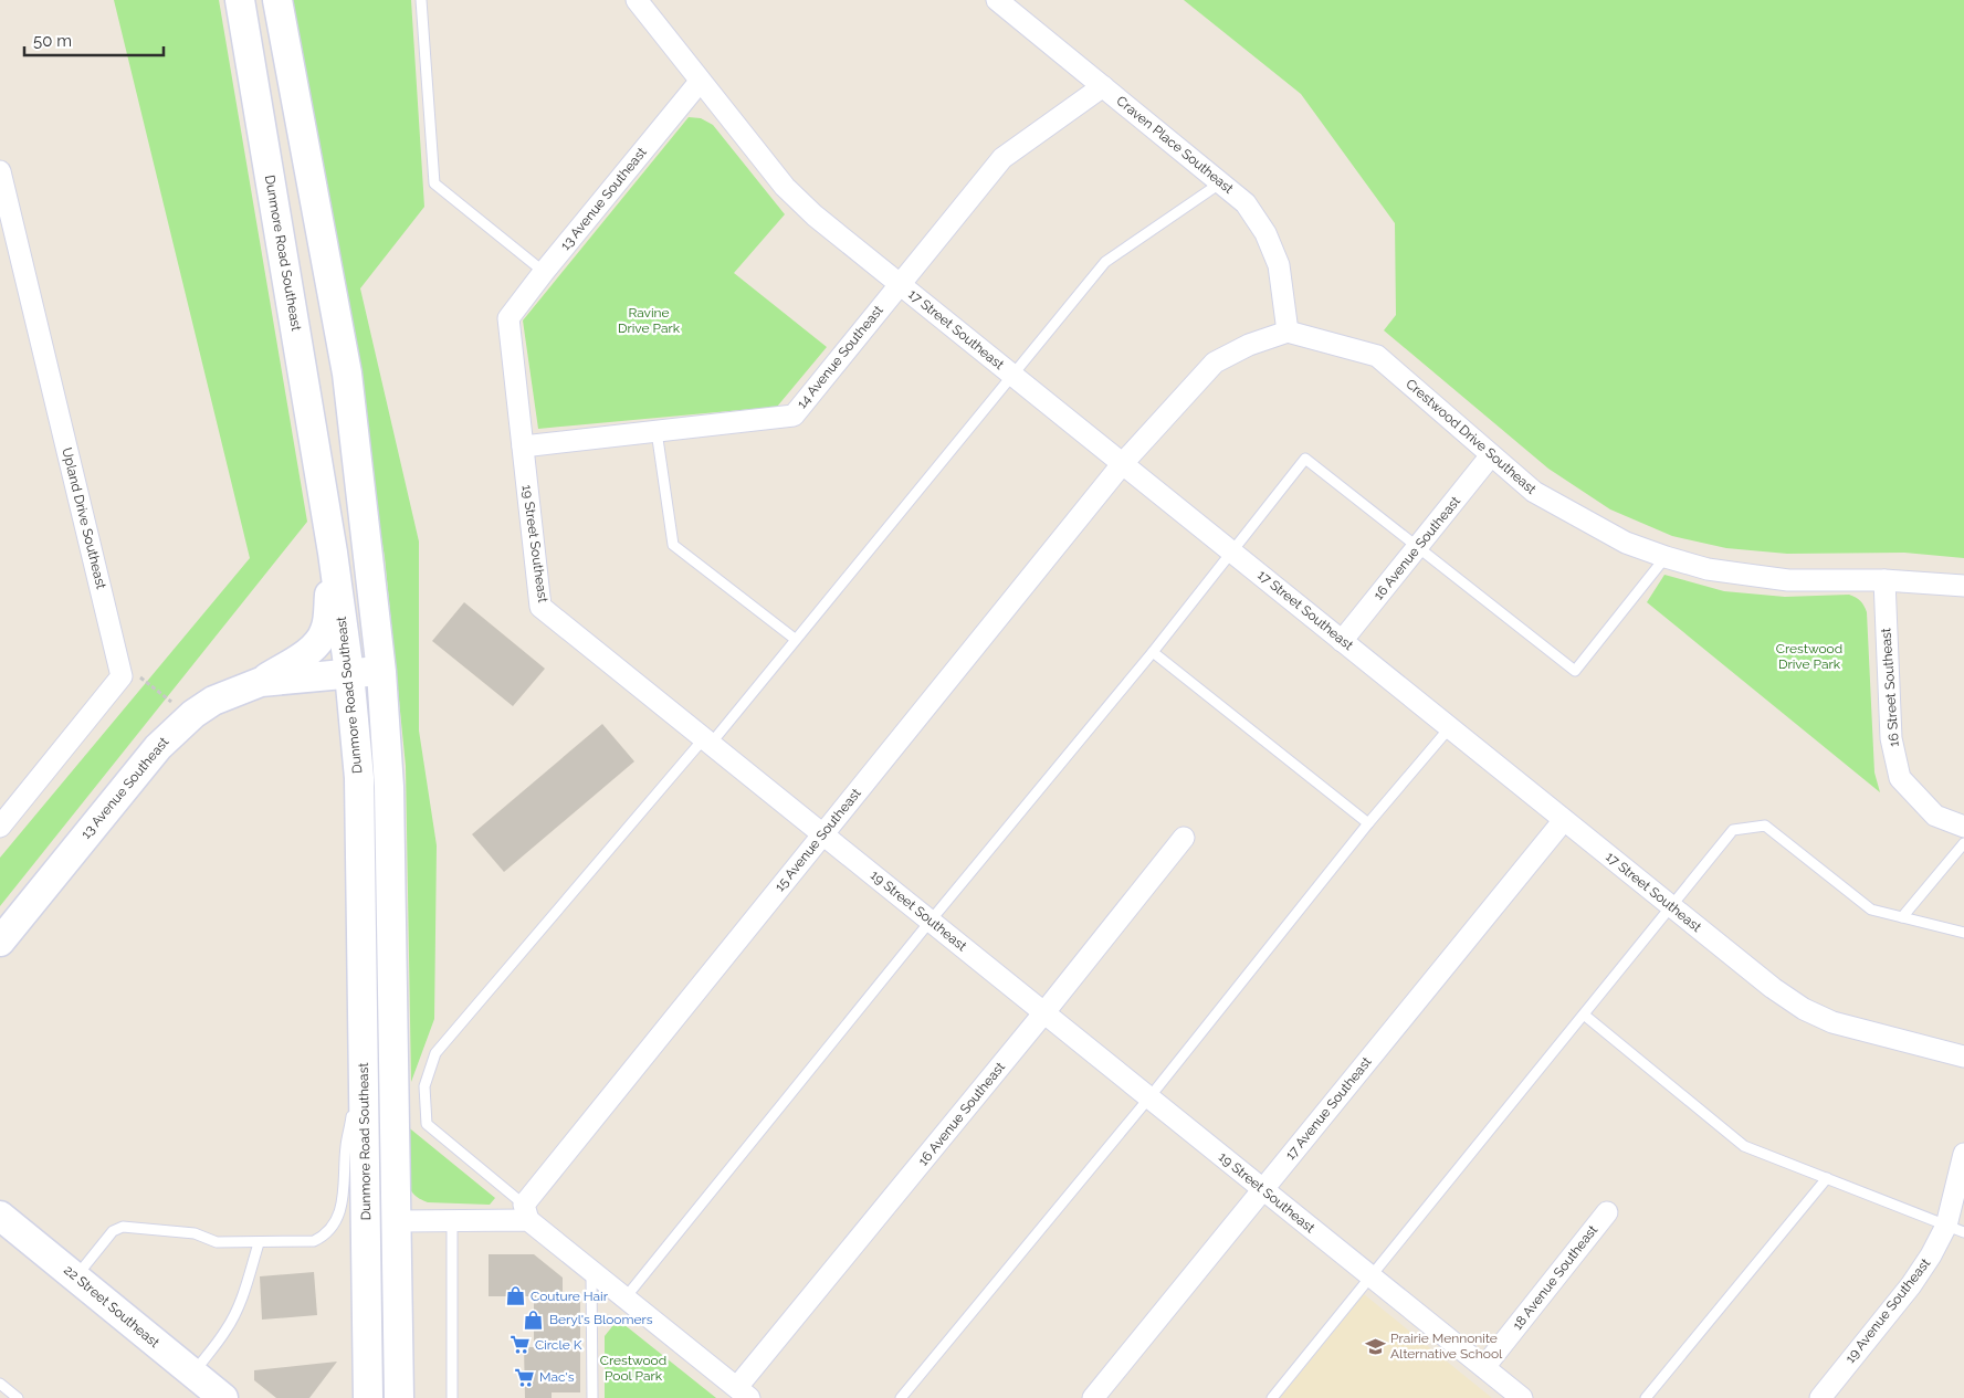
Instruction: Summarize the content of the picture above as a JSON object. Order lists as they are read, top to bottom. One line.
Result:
{"streets":{"main road":["13 Avenue Southeast","Dunmore Road Southeast","22 Street Southeast"],"street":["Craven Place Southeast","17 Street Southeast","14 Avenue Southeast","Crestwood Drive Southeast","Upland Drive Southeast","19 Street Southeast","16 Avenue Southeast","16 Street Southeast","15 Avenue Southeast","17 Avenue Southeast","18 Avenue Southeast","19 Avenue Southeast"]},"crossings":[["Craven Place Southeast","14 Avenue Southeast"],["Craven Place Southeast","Crestwood Drive Southeast"],["13 Avenue Southeast","Dunmore Road Southeast"],["13 Avenue Southeast","17 Street Southeast"],["13 Avenue Southeast","19 Street Southeast"],["17 Street Southeast","14 Avenue Southeast"],["17 Street Southeast","16 Avenue Southeast"],["17 Street Southeast","15 Avenue Southeast"],["17 Street Southeast","17 Avenue Southeast"],["14 Avenue Southeast","19 Street Southeast"],["Crestwood Drive Southeast","16 Avenue Southeast"],["Crestwood Drive Southeast","16 Street Southeast"],["19 Street Southeast","16 Avenue Southeast"],["19 Street Southeast","15 Avenue Southeast"],["19 Street Southeast","17 Avenue Southeast"],["19 Street Southeast","18 Avenue Southeast"]],"parks":["Ravine Drive Park","Crestwood Drive Park","Crestwood Pool Park"],"places":{"shop":["Couture Hair","Beryl's Bloomers"],"supermarket":["Circle K","Mac's"],"school or university":["Prairie Mennonite Alternative School"]},"scale_bar":"50 m"}
